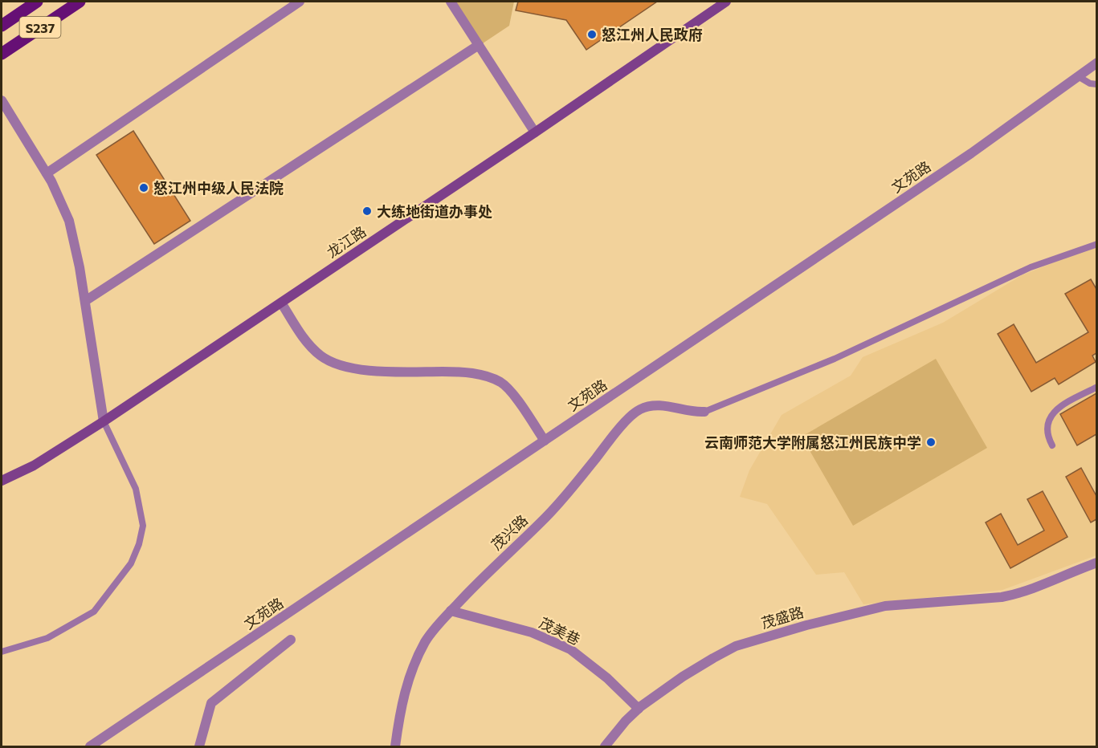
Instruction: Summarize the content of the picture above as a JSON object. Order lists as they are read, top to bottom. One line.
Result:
{"streets":{"main road":["S237","龙江路"],"street":["文苑路","茂兴路","茂盛路","茂美巷"]},"crossings":[["茂兴路","茂美巷"],["茂盛路","茂美巷"]],"places":["怒江州人民政府","怒江州中级人民法院","大练地街道办事处","云南师范大学附属怒江州民族中学"]}
